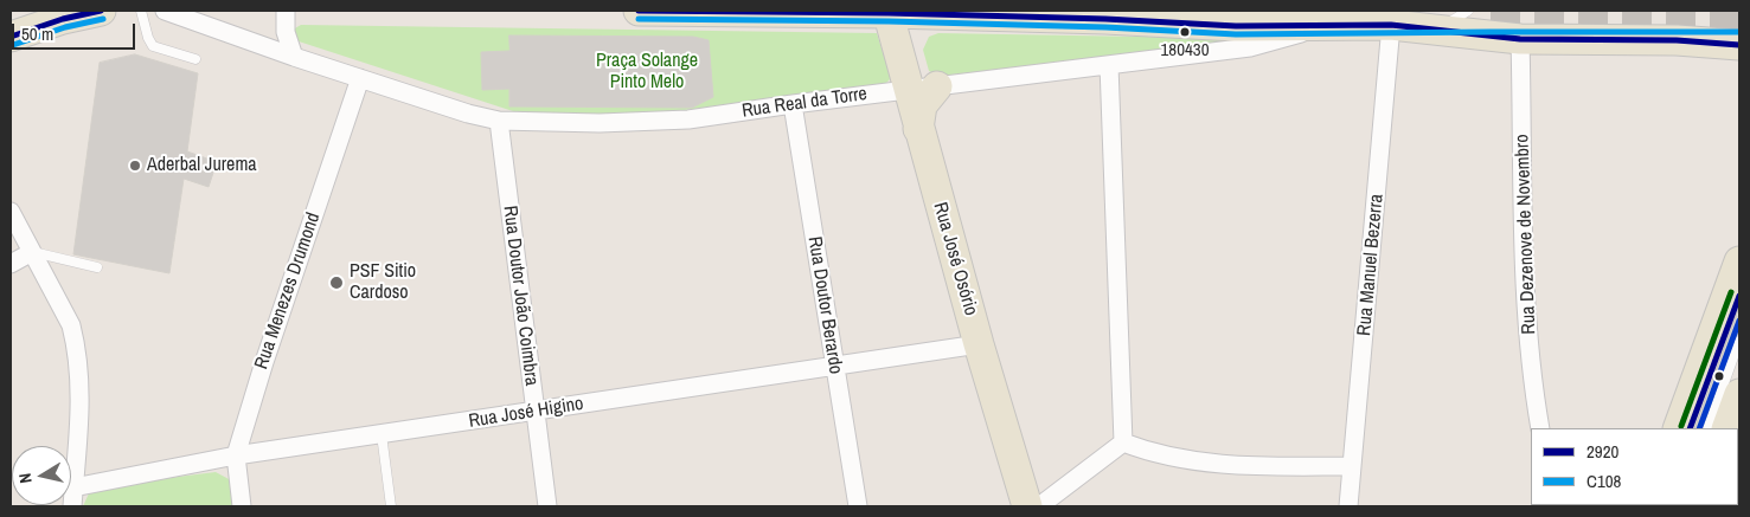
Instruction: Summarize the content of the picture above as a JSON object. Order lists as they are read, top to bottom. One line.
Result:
{"streets":{"main road":["Rua Real da Torre","Rua José Osório"],"street":["Rua Dezenove de Novembro","Rua Manuel Bezerra","Rua Menezes Drumond","Rua Doutor João Coimbra","Rua Doutor Berardo","Rua José Higino"]},"crossings":[["Rua Real da Torre","Rua Dezenove de Novembro"],["Rua Real da Torre","Rua José Osório"],["Rua Real da Torre","Rua Manuel Bezerra"],["Rua Real da Torre","Rua Menezes Drumond"],["Rua Real da Torre","Rua Doutor João Coimbra"],["Rua Real da Torre","Rua Doutor Berardo"],["Rua José Osório","Rua José Higino"],["Rua Menezes Drumond","Rua José Higino"],["Rua Doutor João Coimbra","Rua José Higino"],["Rua Doutor Berardo","Rua José Higino"]],"parks":["Praça Solange Pinto Melo"],"places":["180430","Aderbal Jurema","PSF Sitio Cardoso"],"lines":["transit line 2920","transit line C108"],"legend":["2920","C108"],"scale_bar":"50 m","north":"left"}
